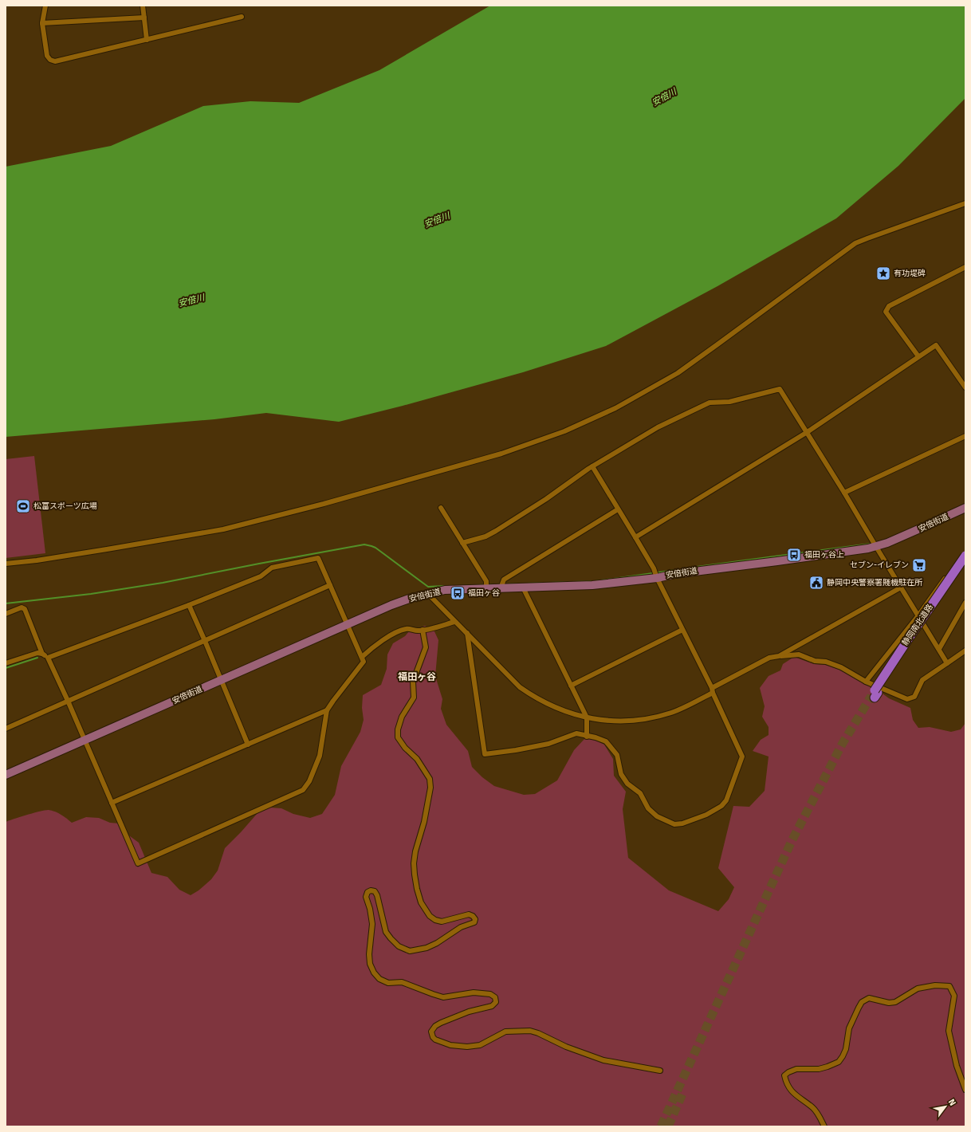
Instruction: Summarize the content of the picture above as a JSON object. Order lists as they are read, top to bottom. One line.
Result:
{"streets":{"highway":["静岡南北道路"],"main road":["安倍街道"]},"districts":["福田ヶ谷"],"water":["安倍川"],"places":{"place":["有功堤碑"],"sports":["松富スポーツ広場"],"bus stop":["福田ヶ谷上","福田ヶ谷"],"supermarket":["セブン-イレブン"],"public building":["静岡中央警察署賤機駐在所"]},"north":"top right"}
